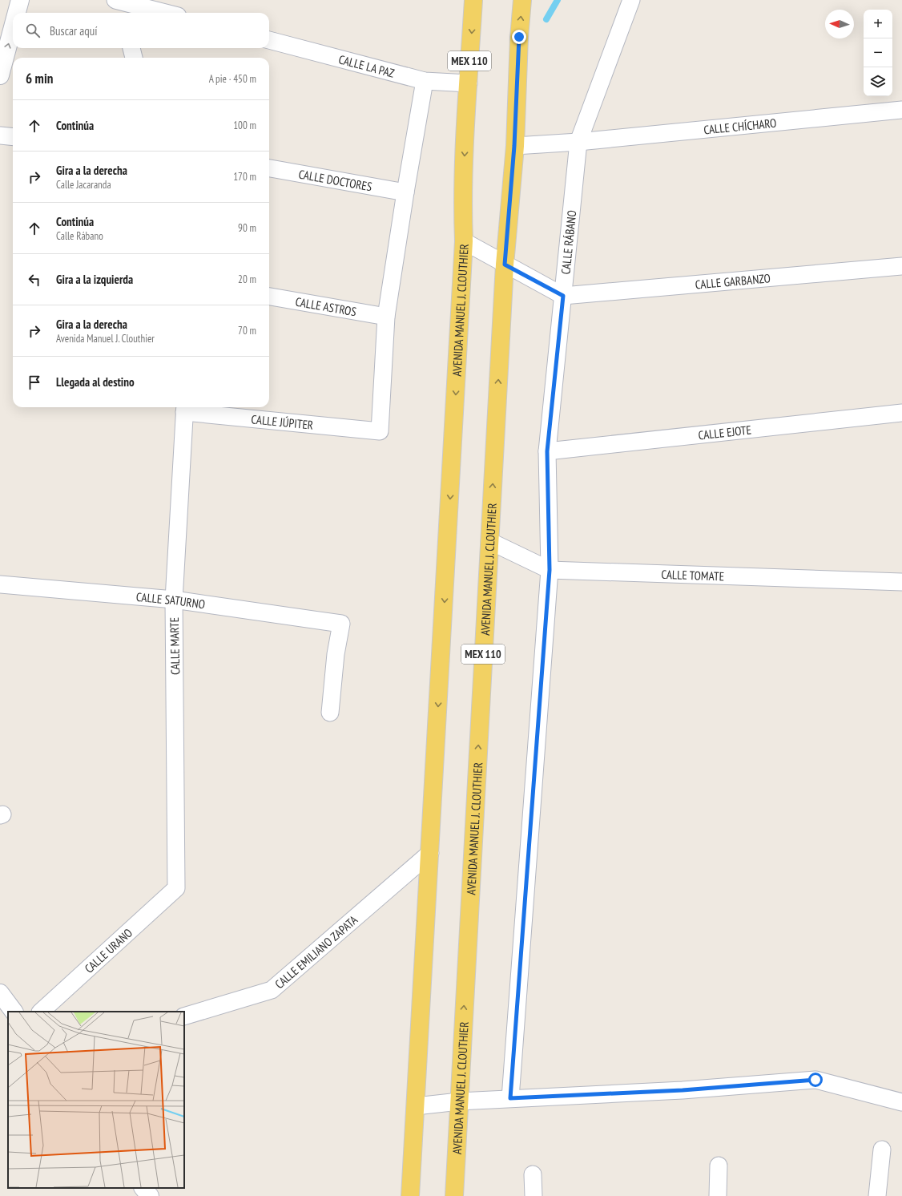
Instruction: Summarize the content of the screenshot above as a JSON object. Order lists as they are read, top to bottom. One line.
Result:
{"streets":{"main road":["MEX 110","AVENIDA MANUEL J. CLOUTHIER"],"street":["CALLE LA PAZ","CALLE CHÍCHARO","CALLE DOCTORES","CALLE RÁBANO","CALLE GARBANZO","CALLE ASTROS","CALLE JÚPITER","CALLE EJOTE","CALLE TOMATE","CALLE SATURNO","CALLE MARTE","CALLE URANO","CALLE EMILIANO ZAPATA"]},"crossings":[["CALLE LA PAZ","AVENIDA MANUEL J. CLOUTHIER"],["CALLE CHÍCHARO","CALLE RÁBANO"],["CALLE CHÍCHARO","AVENIDA MANUEL J. CLOUTHIER"],["CALLE RÁBANO","CALLE GARBANZO"],["CALLE RÁBANO","CALLE EJOTE"],["CALLE RÁBANO","CALLE TOMATE"],["CALLE ASTROS","CALLE JÚPITER"],["AVENIDA MANUEL J. CLOUTHIER","CALLE TOMATE"],["AVENIDA MANUEL J. CLOUTHIER","CALLE EMILIANO ZAPATA"],["CALLE JÚPITER","CALLE MARTE"],["CALLE SATURNO","CALLE MARTE"],["CALLE MARTE","CALLE URANO"]],"north":"left","page":{"map_buttons":["+","−"],"search":"Buscar aquí","heading":["6 min","A pie · 450 m"],"list":[["Continúa","100 m"],["Gira a la derecha","Calle Jacaranda","170 m"],["Continúa","Calle Rábano","90 m"],["Gira a la izquierda","20 m"],["Gira a la derecha","Avenida Manuel J. Clouthier","70 m"],"Llegada al destino"]}}
